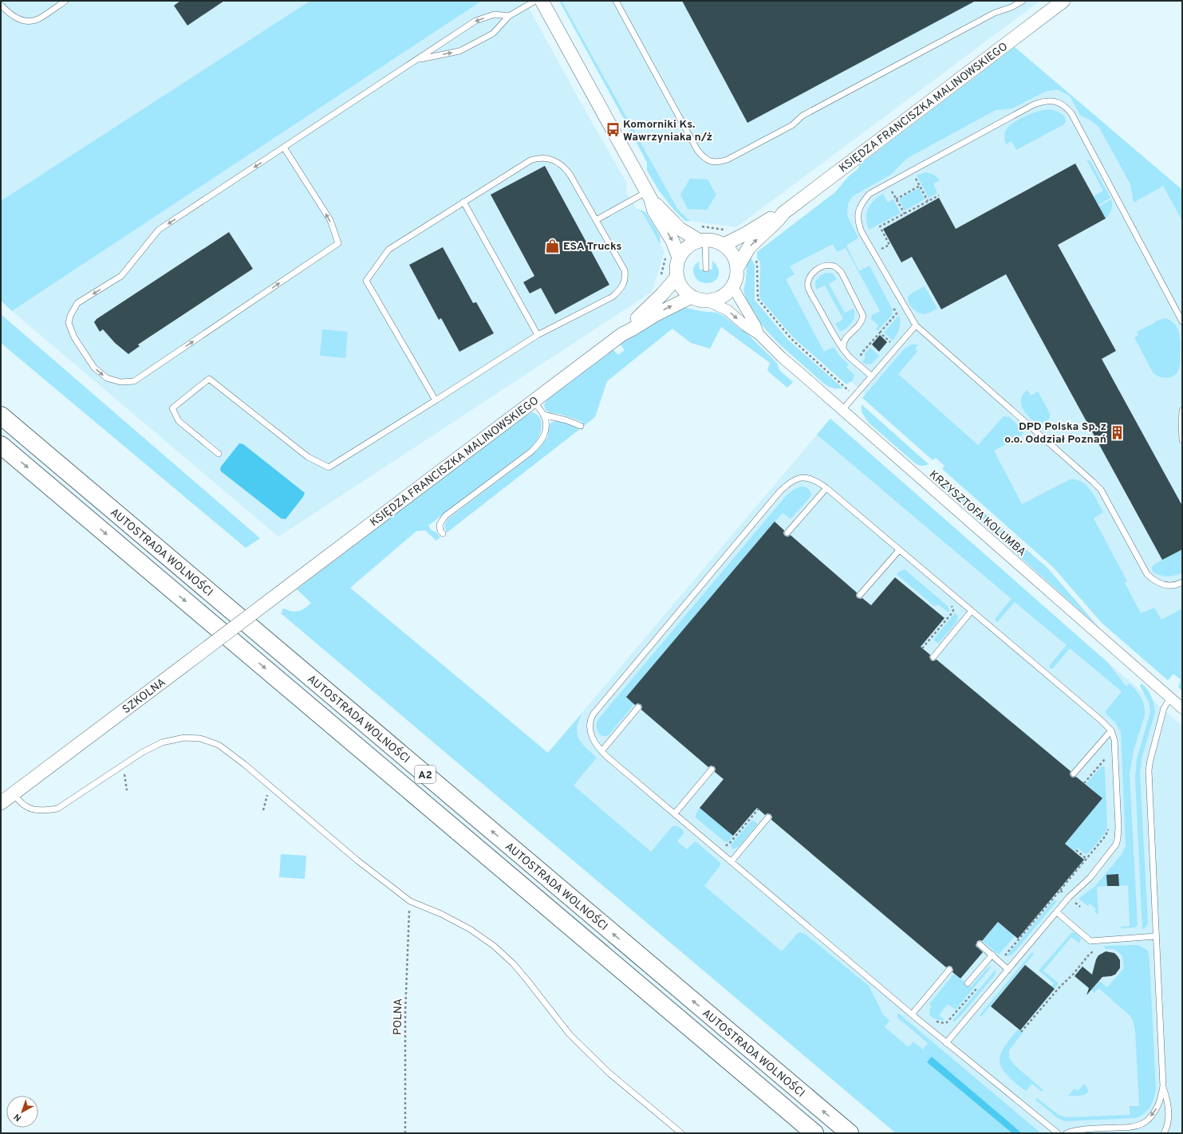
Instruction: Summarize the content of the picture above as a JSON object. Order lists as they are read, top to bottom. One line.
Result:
{"streets":{"highway":["AUTOSTRADA WOLNOŚCI","A2"],"street":["KSIĘDZA FRANCISZKA MALINOWSKIEGO","KRZYSZTOFA KOLUMBA","SZKOLNA"],"path":["POLNA"]},"crossings":[["KSIĘDZA FRANCISZKA MALINOWSKIEGO","KRZYSZTOFA KOLUMBA"],["KSIĘDZA FRANCISZKA MALINOWSKIEGO","SZKOLNA"]],"places":{"bus stop":["Komorniki Ks. Wawrzyniaka n/ż"],"shop":["ESA Trucks"],"building":["DPD Polska Sp. z o.o. Oddział Poznań"]},"north":"bottom left"}
